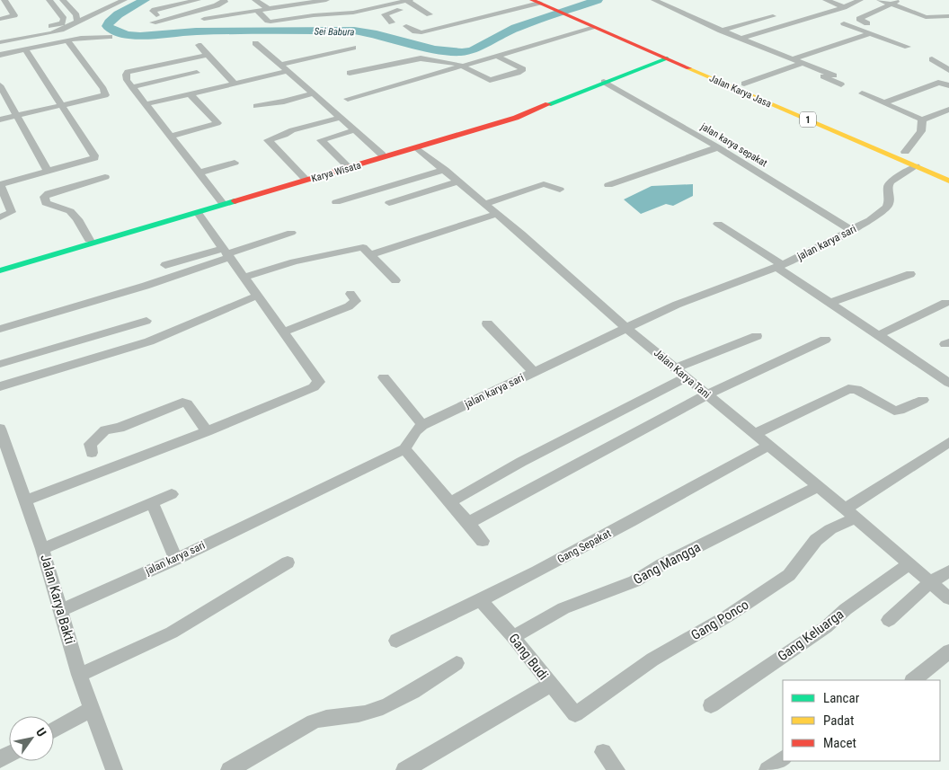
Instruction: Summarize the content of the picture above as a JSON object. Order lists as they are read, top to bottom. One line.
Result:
{"streets":{"main road":["Jalan Karya Jasa","1","Karya Wisata"],"street":["jalan karya sepakat","jalan karya sari","Jalan Karya Tani","Gang Sepakat","Gang Mangga","Jalan Karya Bakti","Gang Ponco","Gang Keluarga","Gang Budi"]},"crossings":[["Jalan Karya Jasa","Karya Wisata"],["Jalan Karya Jasa","jalan karya sari"],["jalan karya sepakat","Karya Wisata"],["jalan karya sepakat","jalan karya sari"],["Karya Wisata","Jalan Karya Tani"],["jalan karya sari","Jalan Karya Tani"],["jalan karya sari","Jalan Karya Bakti"],["Jalan Karya Tani","Gang Sepakat"],["Jalan Karya Tani","Gang Mangga"],["Jalan Karya Tani","Gang Ponco"],["Jalan Karya Tani","Gang Keluarga"],["Gang Sepakat","Gang Budi"],["Gang Mangga","Gang Budi"],["Gang Ponco","Gang Budi"]],"water":["Sei Babura"],"legend":["Lancar","Padat","Macet"],"north":"top right"}
